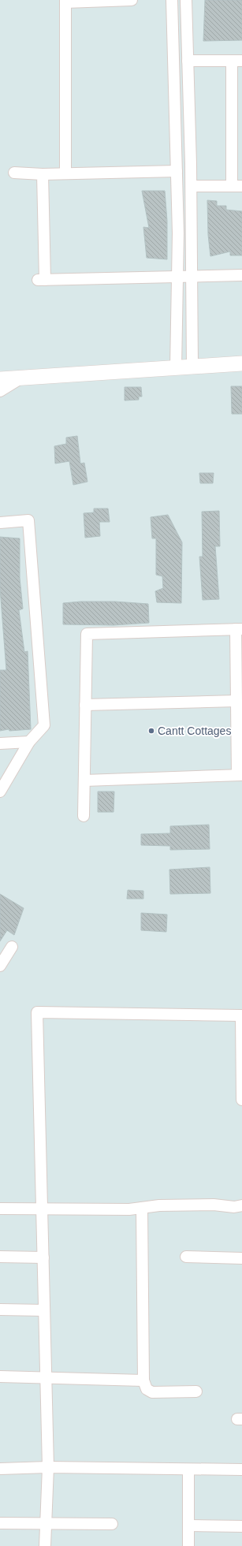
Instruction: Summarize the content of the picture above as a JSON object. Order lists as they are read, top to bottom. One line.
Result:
{"places":["Cantt Cottages"]}
